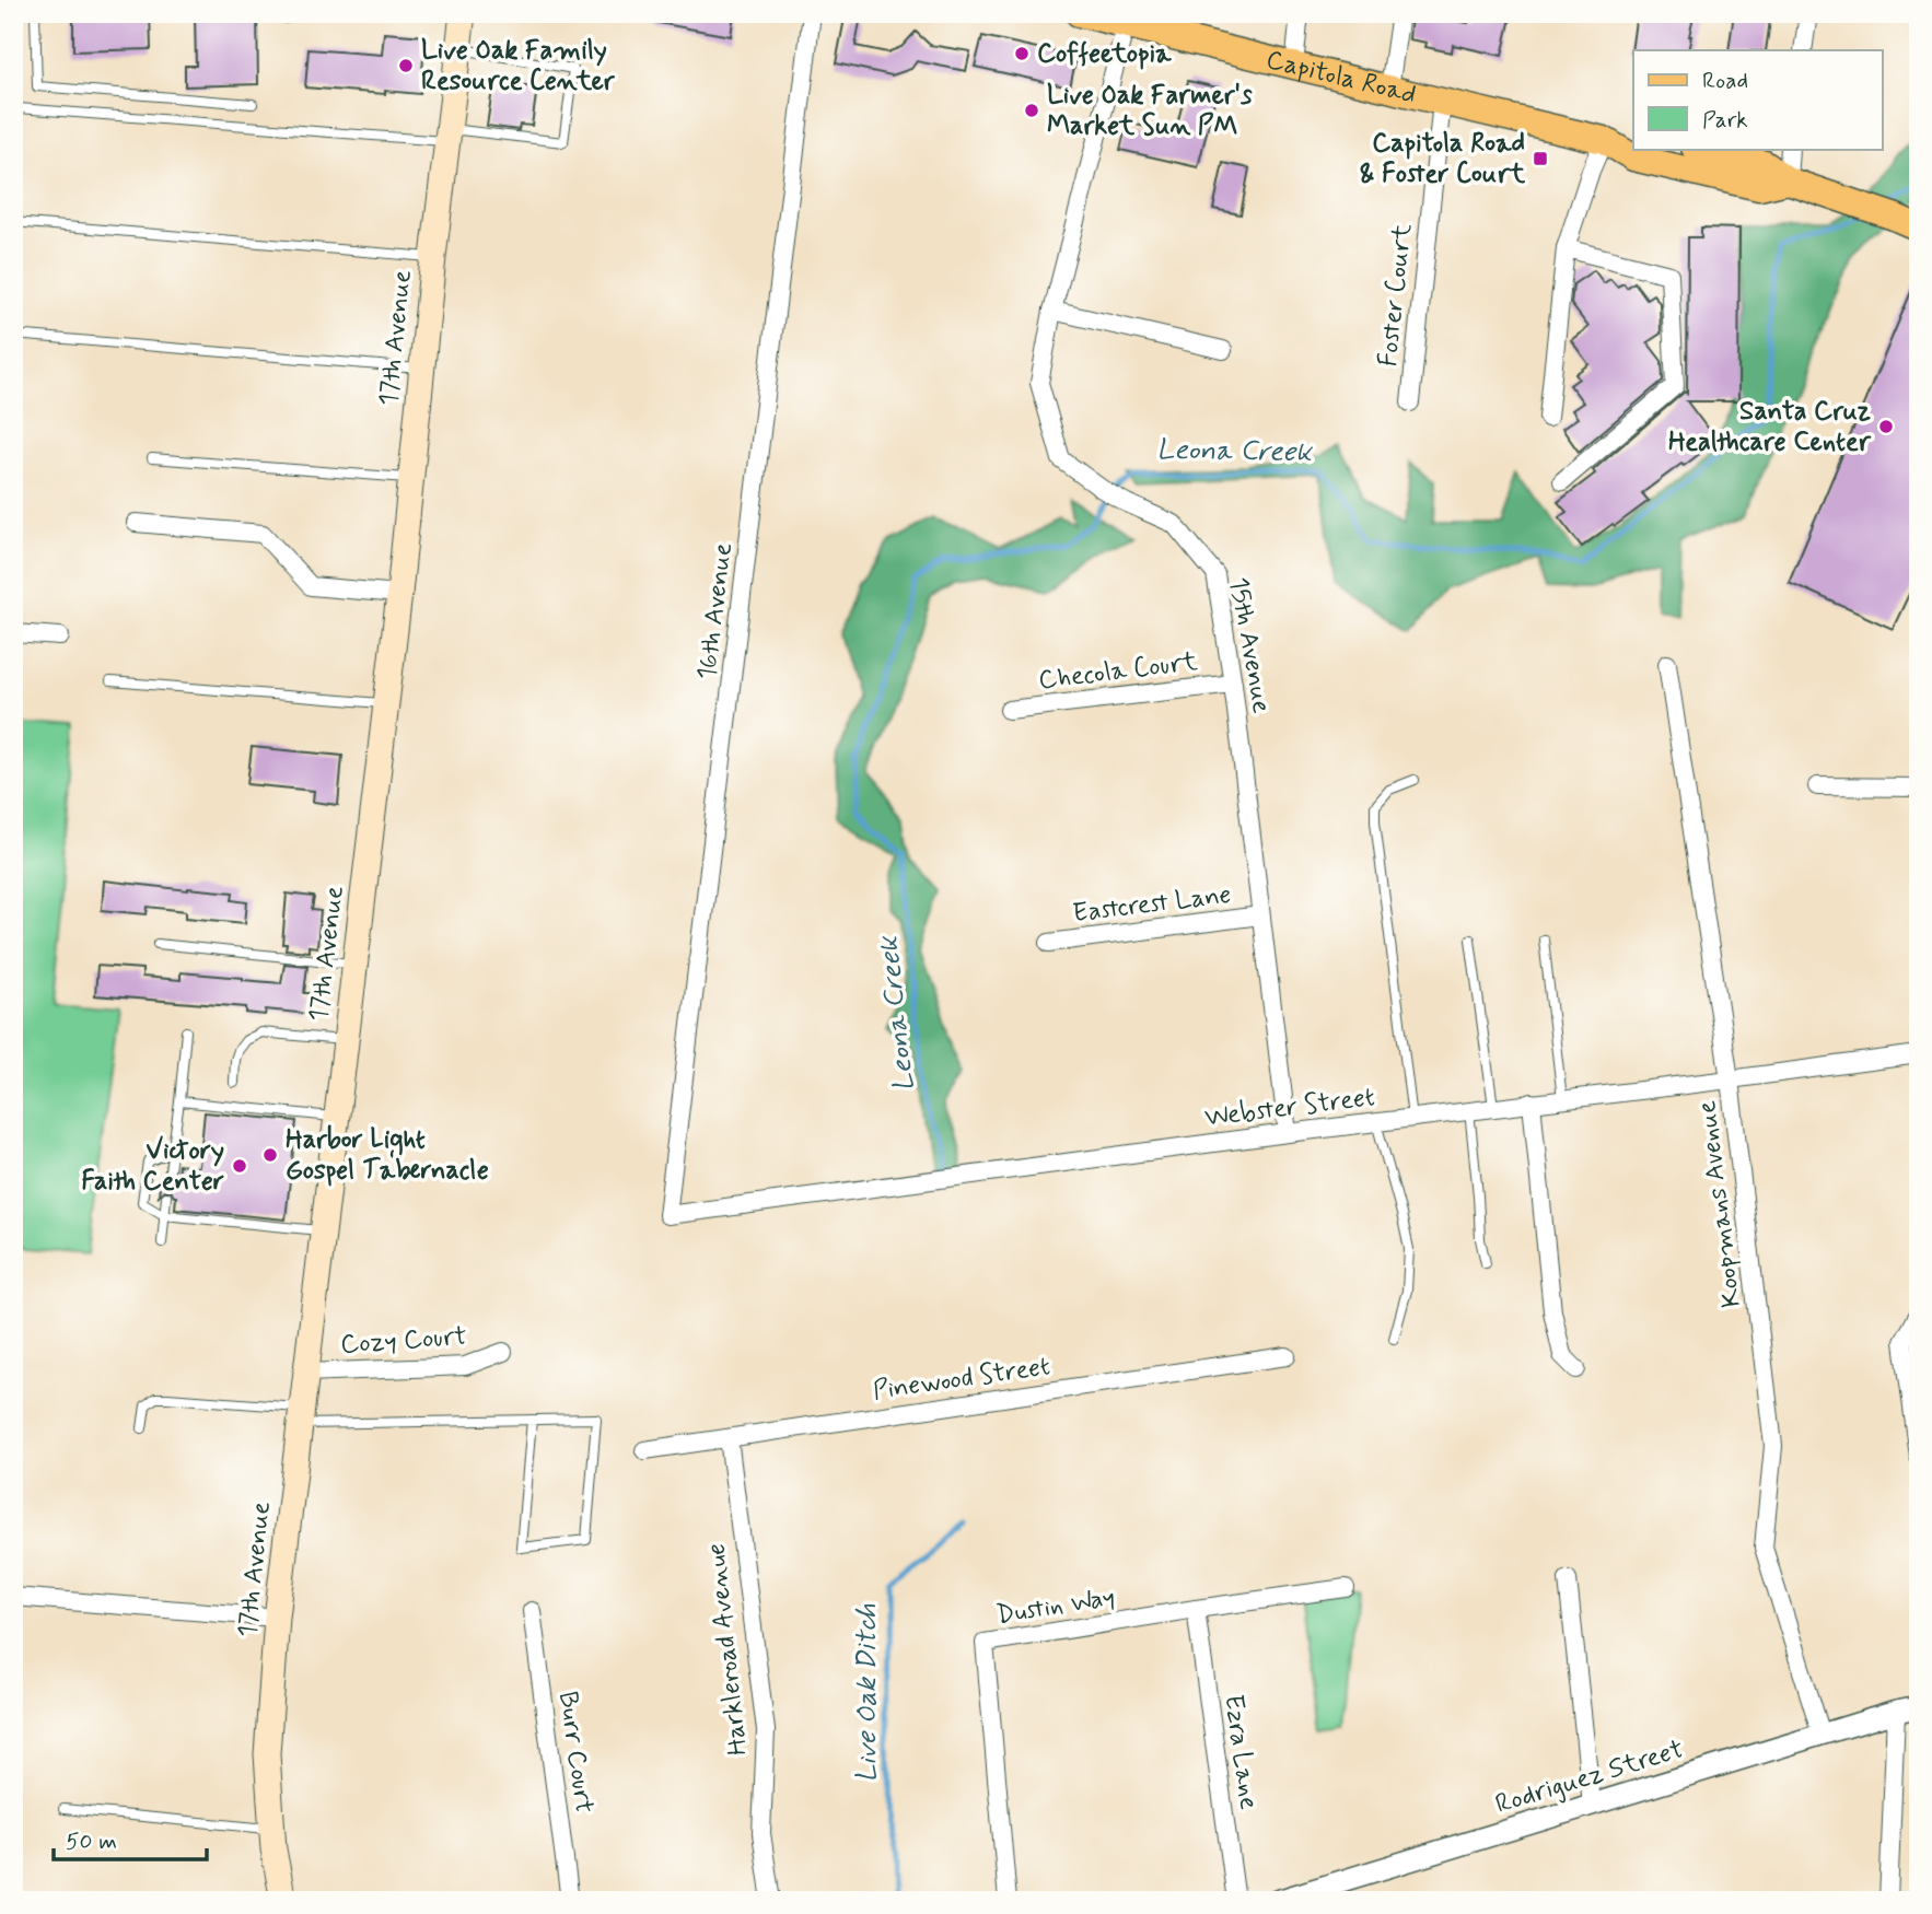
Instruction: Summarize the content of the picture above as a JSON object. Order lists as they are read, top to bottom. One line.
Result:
{"streets":{"main road":["Capitola Road","17th Avenue"],"street":["Foster Court","16th Avenue","15th Avenue","Checola Court","Eastcrest Lane","Webster Street","Koopmans Avenue","Cozy Court","Pinewood Street","Dustin Way","Harkleroad Avenue","Burr Court","Ezra Lane","Rodriguez Street"]},"crossings":[["Capitola Road","Foster Court"],["Capitola Road","15th Avenue"],["17th Avenue","Cozy Court"],["16th Avenue","Webster Street"],["15th Avenue","Checola Court"],["15th Avenue","Eastcrest Lane"],["15th Avenue","Webster Street"],["Webster Street","Koopmans Avenue"],["Koopmans Avenue","Rodriguez Street"],["Pinewood Street","Harkleroad Avenue"],["Dustin Way","Ezra Lane"]],"water":["Leona Creek","Live Oak Ditch"],"places":{"other":["Coffeetopia","Live Oak Family Resource Center","Live Oak Farmer's Market Sun PM","Santa Cruz Healthcare Center","Harbor Light Gospel Tabernacle","Victory Faith Center"],"transit":["Capitola Road & Foster Court"]},"legend":["Road","Park"],"scale_bar":"50 m"}
